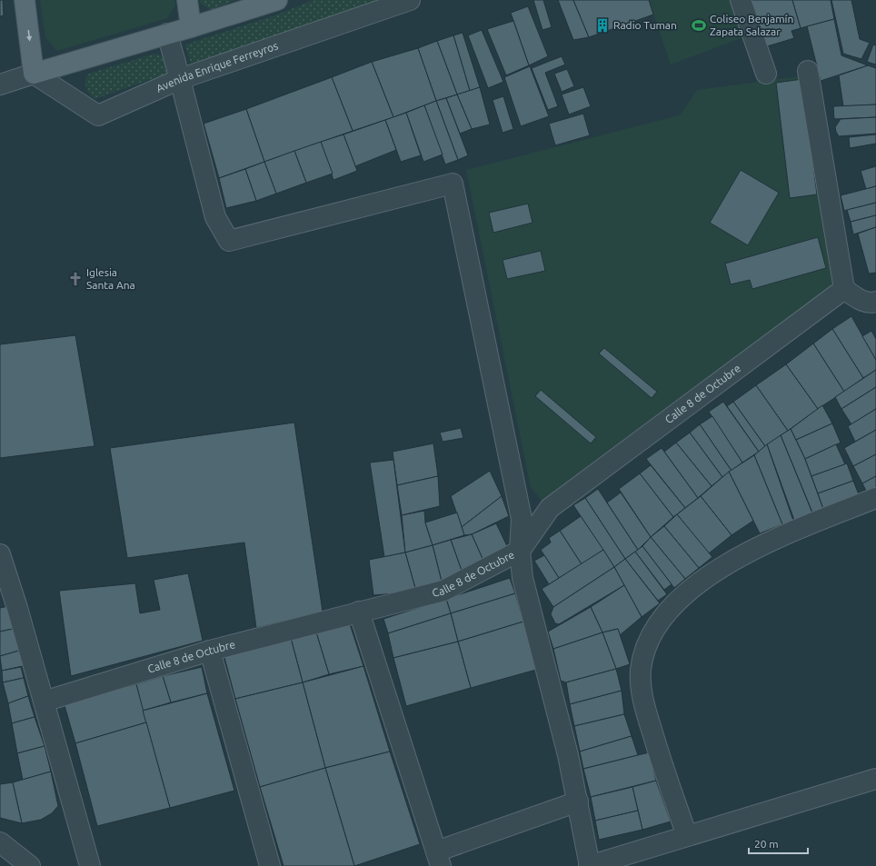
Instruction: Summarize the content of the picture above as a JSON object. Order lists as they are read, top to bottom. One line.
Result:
{"streets":{"street":["Avenida Enrique Ferreyros","Calle 8 de Octubre"]},"places":{"building":["Radio Tuman"],"sports":["Coliseo Benjamín Zapata Salazar"],"church":["Iglesia Santa Ana"]},"scale_bar":"20 m"}
